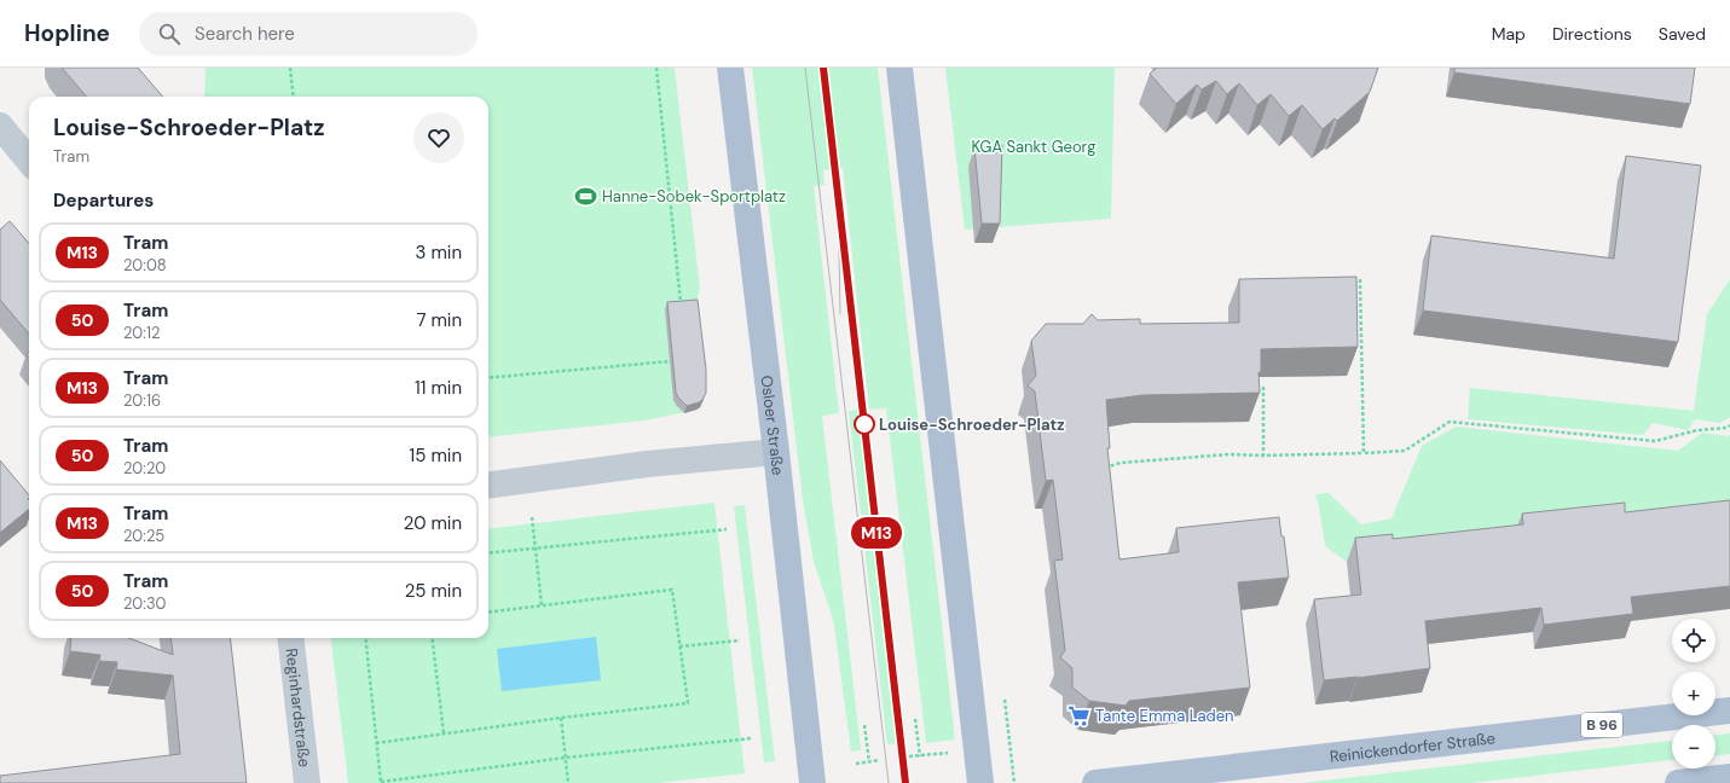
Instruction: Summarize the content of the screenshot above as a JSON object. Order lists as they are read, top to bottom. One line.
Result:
{"streets":{"main road":["Osloer Straße","B 96","Reinickendorfer Straße"],"street":["Reginhardstraße"]},"parks":["KGA Sankt Georg"],"places":{"sports":["Hanne-Sobek-Sportplatz"],"other":["Louise-Schroeder-Platz"],"supermarket":["Tante Emma Laden"]},"lines":["tram line M13"],"page":{"header":"Hopline","search":"Search here","nav":["Map","Directions","Saved"],"on_map":"M13","heading":[["Louise-Schroeder-Platz","Tram"],"Departures"],"list":[{"mark":"M13","name":"Tram","note":"20:08","value":"3 min"},{"mark":"50","name":"Tram","note":"20:12","value":"7 min"},{"mark":"M13","name":"Tram","note":"20:16","value":"11 min"},{"mark":"50","name":"Tram","note":"20:20","value":"15 min"},{"mark":"M13","name":"Tram","note":"20:25","value":"20 min"},{"mark":"50","name":"Tram","note":"20:30","value":"25 min"}],"map_buttons":["+","−"]}}
